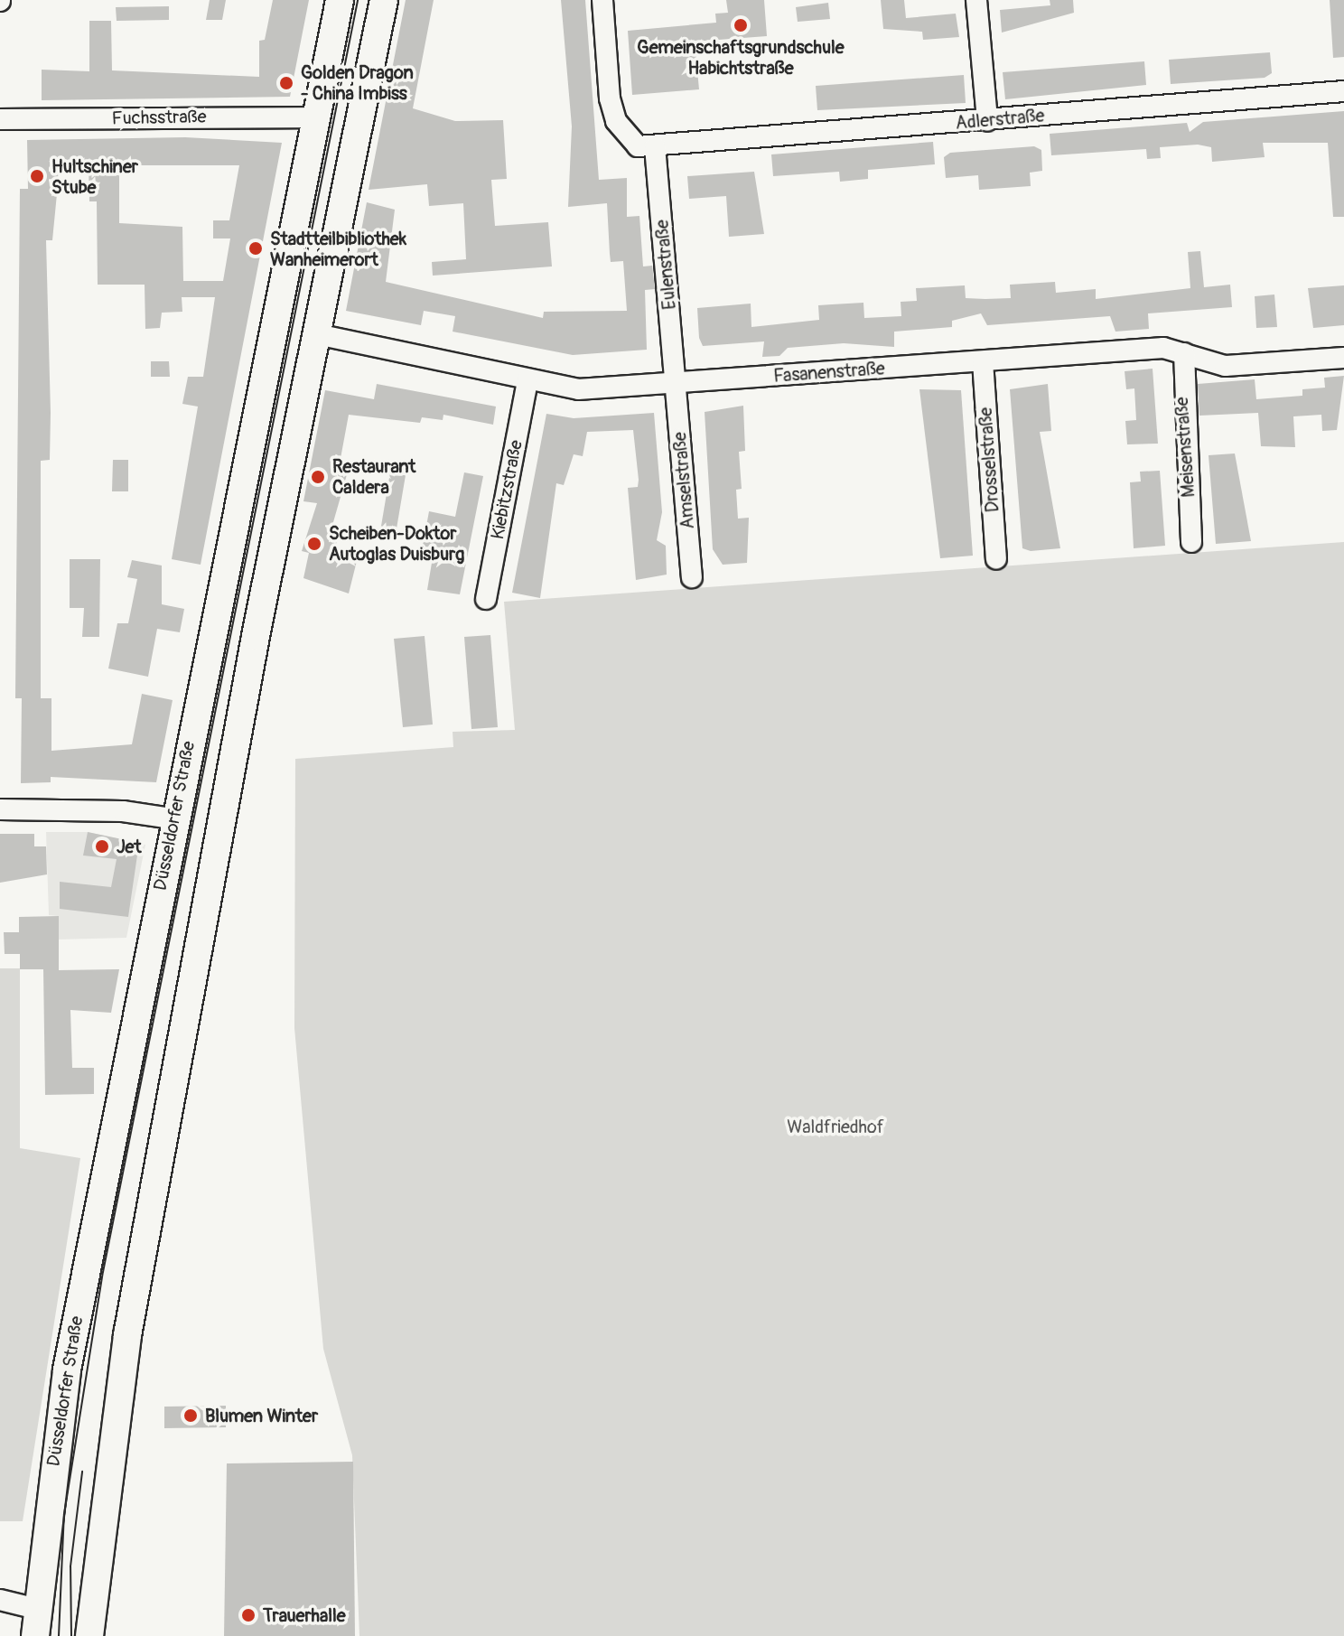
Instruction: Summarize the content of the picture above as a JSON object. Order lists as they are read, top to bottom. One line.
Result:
{"streets":{"main road":["Düsseldorfer Straße"],"street":["Fuchsstraße","Adlerstraße","Eulenstraße","Fasanenstraße","Meisenstraße","Drosselstraße","Amselstraße","Kiebitzstraße"]},"crossings":[["Fuchsstraße","Düsseldorfer Straße"],["Adlerstraße","Eulenstraße"],["Eulenstraße","Fasanenstraße"],["Eulenstraße","Amselstraße"],["Fasanenstraße","Meisenstraße"],["Fasanenstraße","Drosselstraße"],["Fasanenstraße","Amselstraße"],["Fasanenstraße","Kiebitzstraße"]],"parks":["Waldfriedhof"],"places":["Gemeinschaftsgrundschule Habichtstraße","Golden Dragon - China Imbiss","Hultschiner Stube","Stadtteilbibliothek Wanheimerort","Restaurant Caldera","Scheiben-Doktor Autoglas Duisburg","Jet","Blumen Winter","Trauerhalle"]}
